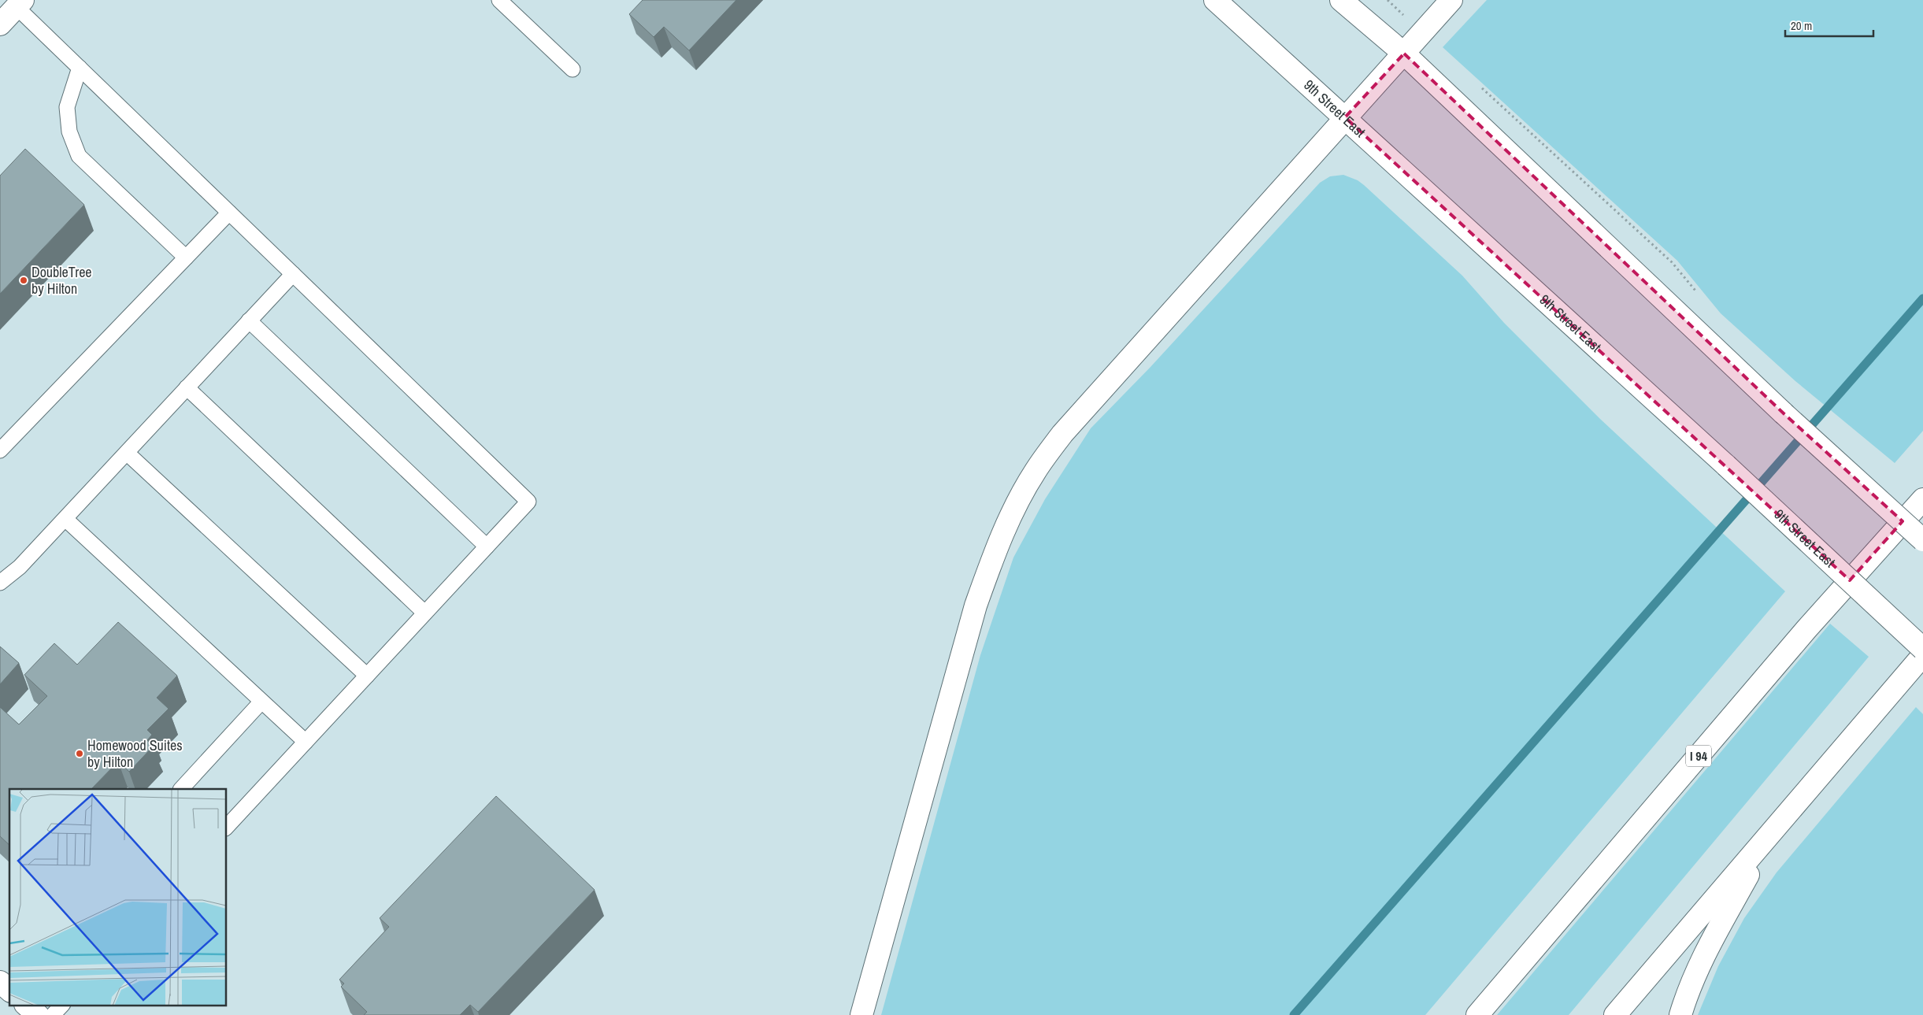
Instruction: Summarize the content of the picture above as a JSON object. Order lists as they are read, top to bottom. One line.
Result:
{"streets":{"main road":["9th Street East","I 94"]},"places":["DoubleTree by Hilton","Homewood Suites by Hilton"],"scale_bar":"20 m"}
